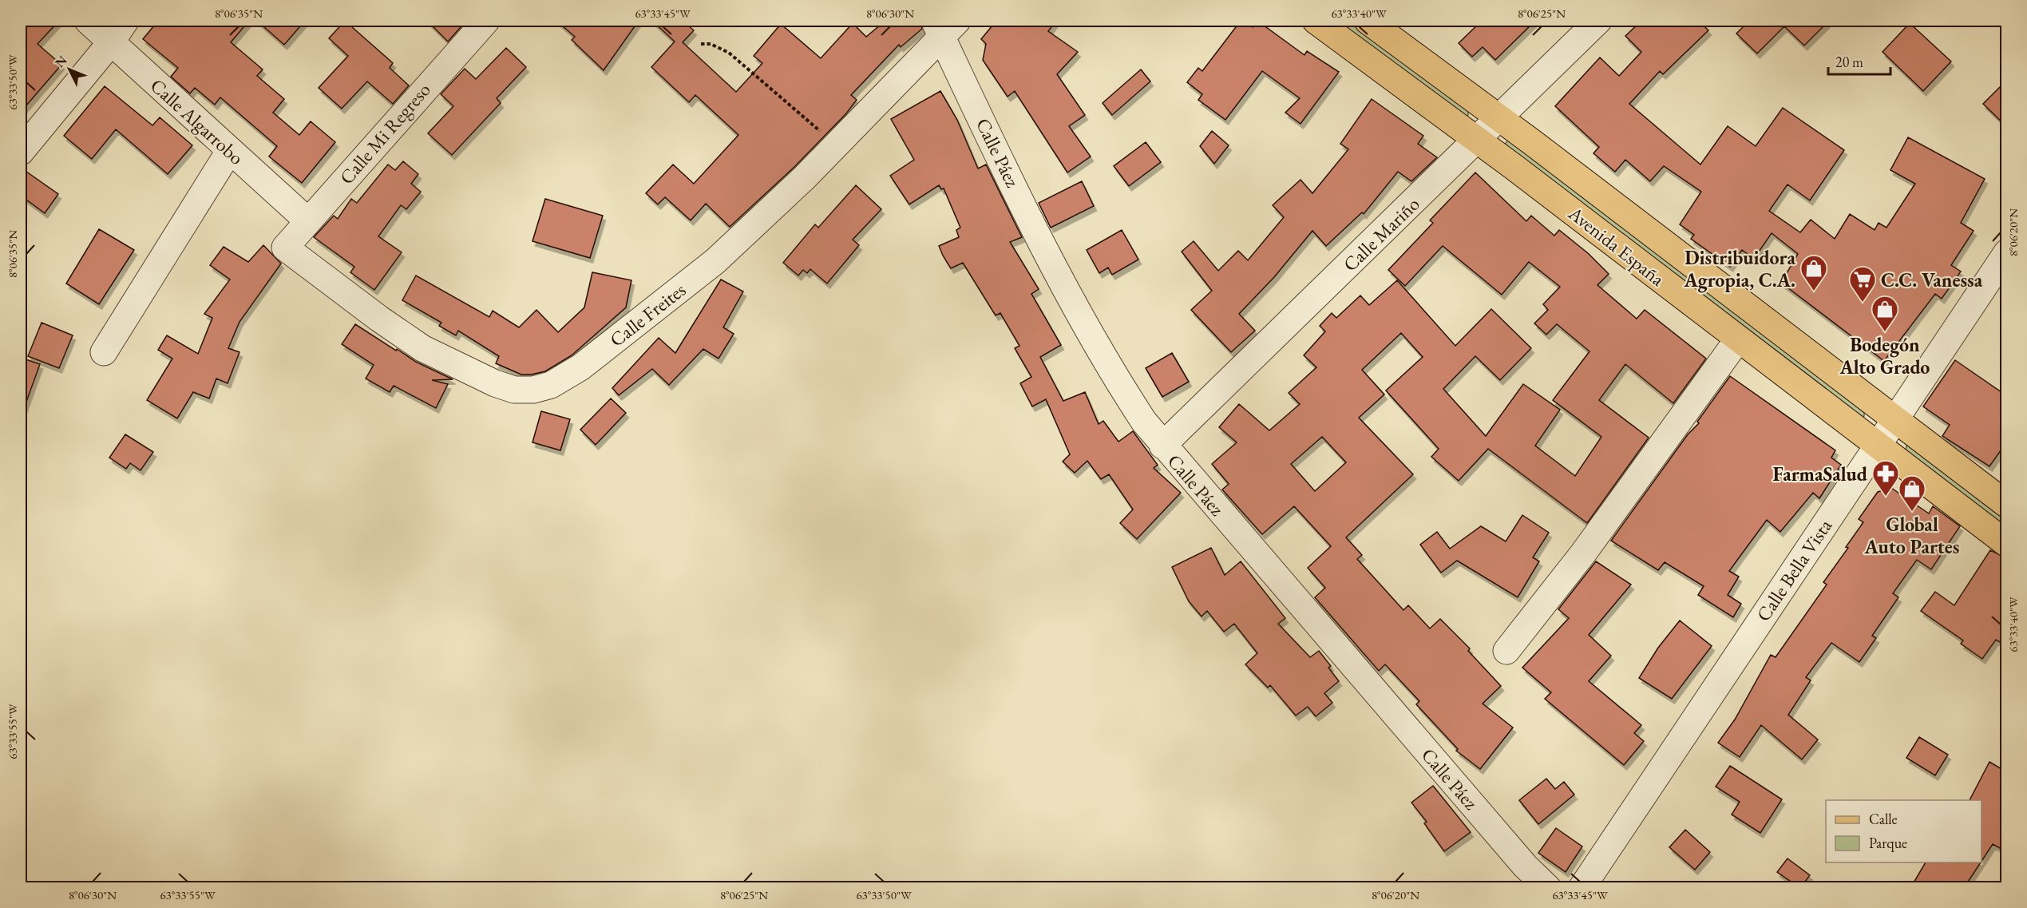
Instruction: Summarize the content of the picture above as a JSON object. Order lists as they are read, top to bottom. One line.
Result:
{"streets":{"main road":["Avenida España"],"street":["Calle Algarrobo","Calle Mi Regreso","Calle Páez","Calle Mariño","Calle Freites","Calle Bella Vista"]},"crossings":[["Calle Algarrobo","Calle Mi Regreso"],["Calle Mi Regreso","Calle Freites"],["Calle Páez","Calle Mariño"],["Calle Páez","Calle Freites"],["Calle Mariño","Avenida España"],["Avenida España","Calle Bella Vista"]],"places":{"shop":["Distribuidora Agropia, C.A.","Bodegón Alto Grado","Global Auto Partes"],"supermarket":["C.C. Vanessa"],"pharmacy":["FarmaSalud"]},"legend":["Calle","Parque"],"scale_bar":"20 m","north":"top left","coordinates":["8°06'35\"N","63°33'45\"W","8°06'30\"N","63°33'40\"W","8°06'25\"N","63°33'50\"W","8°06'20\"N","63°33'55\"W"]}
